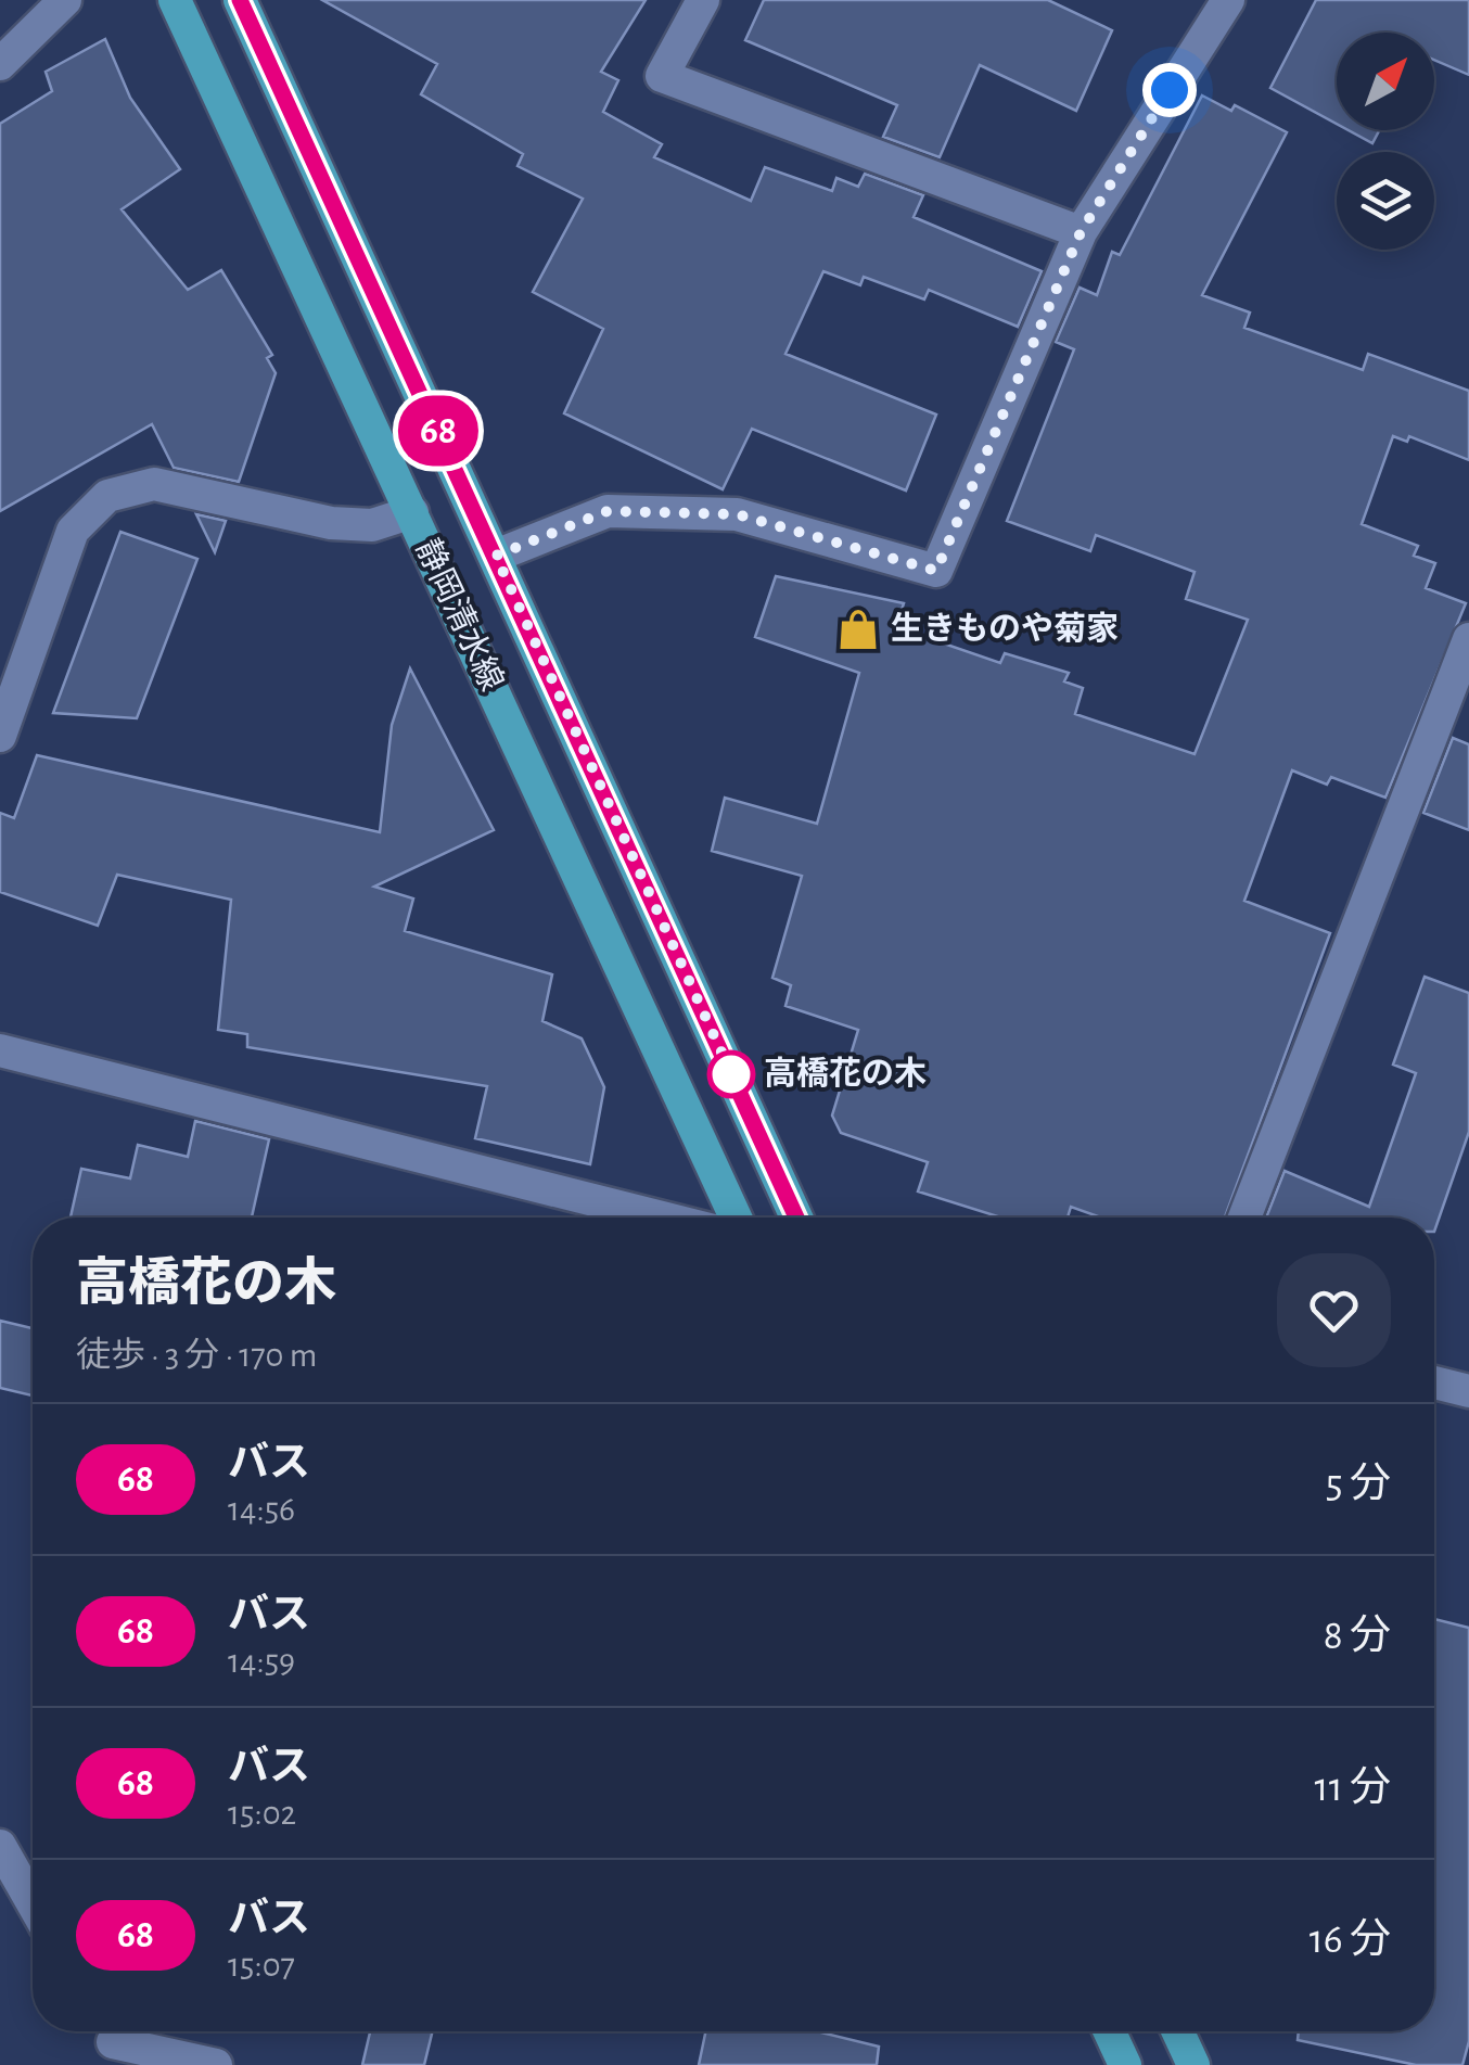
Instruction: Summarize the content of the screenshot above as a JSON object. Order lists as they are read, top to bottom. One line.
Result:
{"streets":{"main road":["静岡清水線"]},"places":{"shop":["生きものや菊家"],"other":["高橋花の木"]},"lines":["bus line 68"],"north":"top right","page":{"on_map":"68","heading":["高橋花の木","徒歩 · 3 分 · 170 m"],"list":[{"mark":"68","name":"バス","note":"14:56","value":"5 分"},{"mark":"68","name":"バス","note":"14:59","value":"8 分"},{"mark":"68","name":"バス","note":"15:02","value":"11 分"},{"mark":"68","name":"バス","note":"15:07","value":"16 分"}]}}
